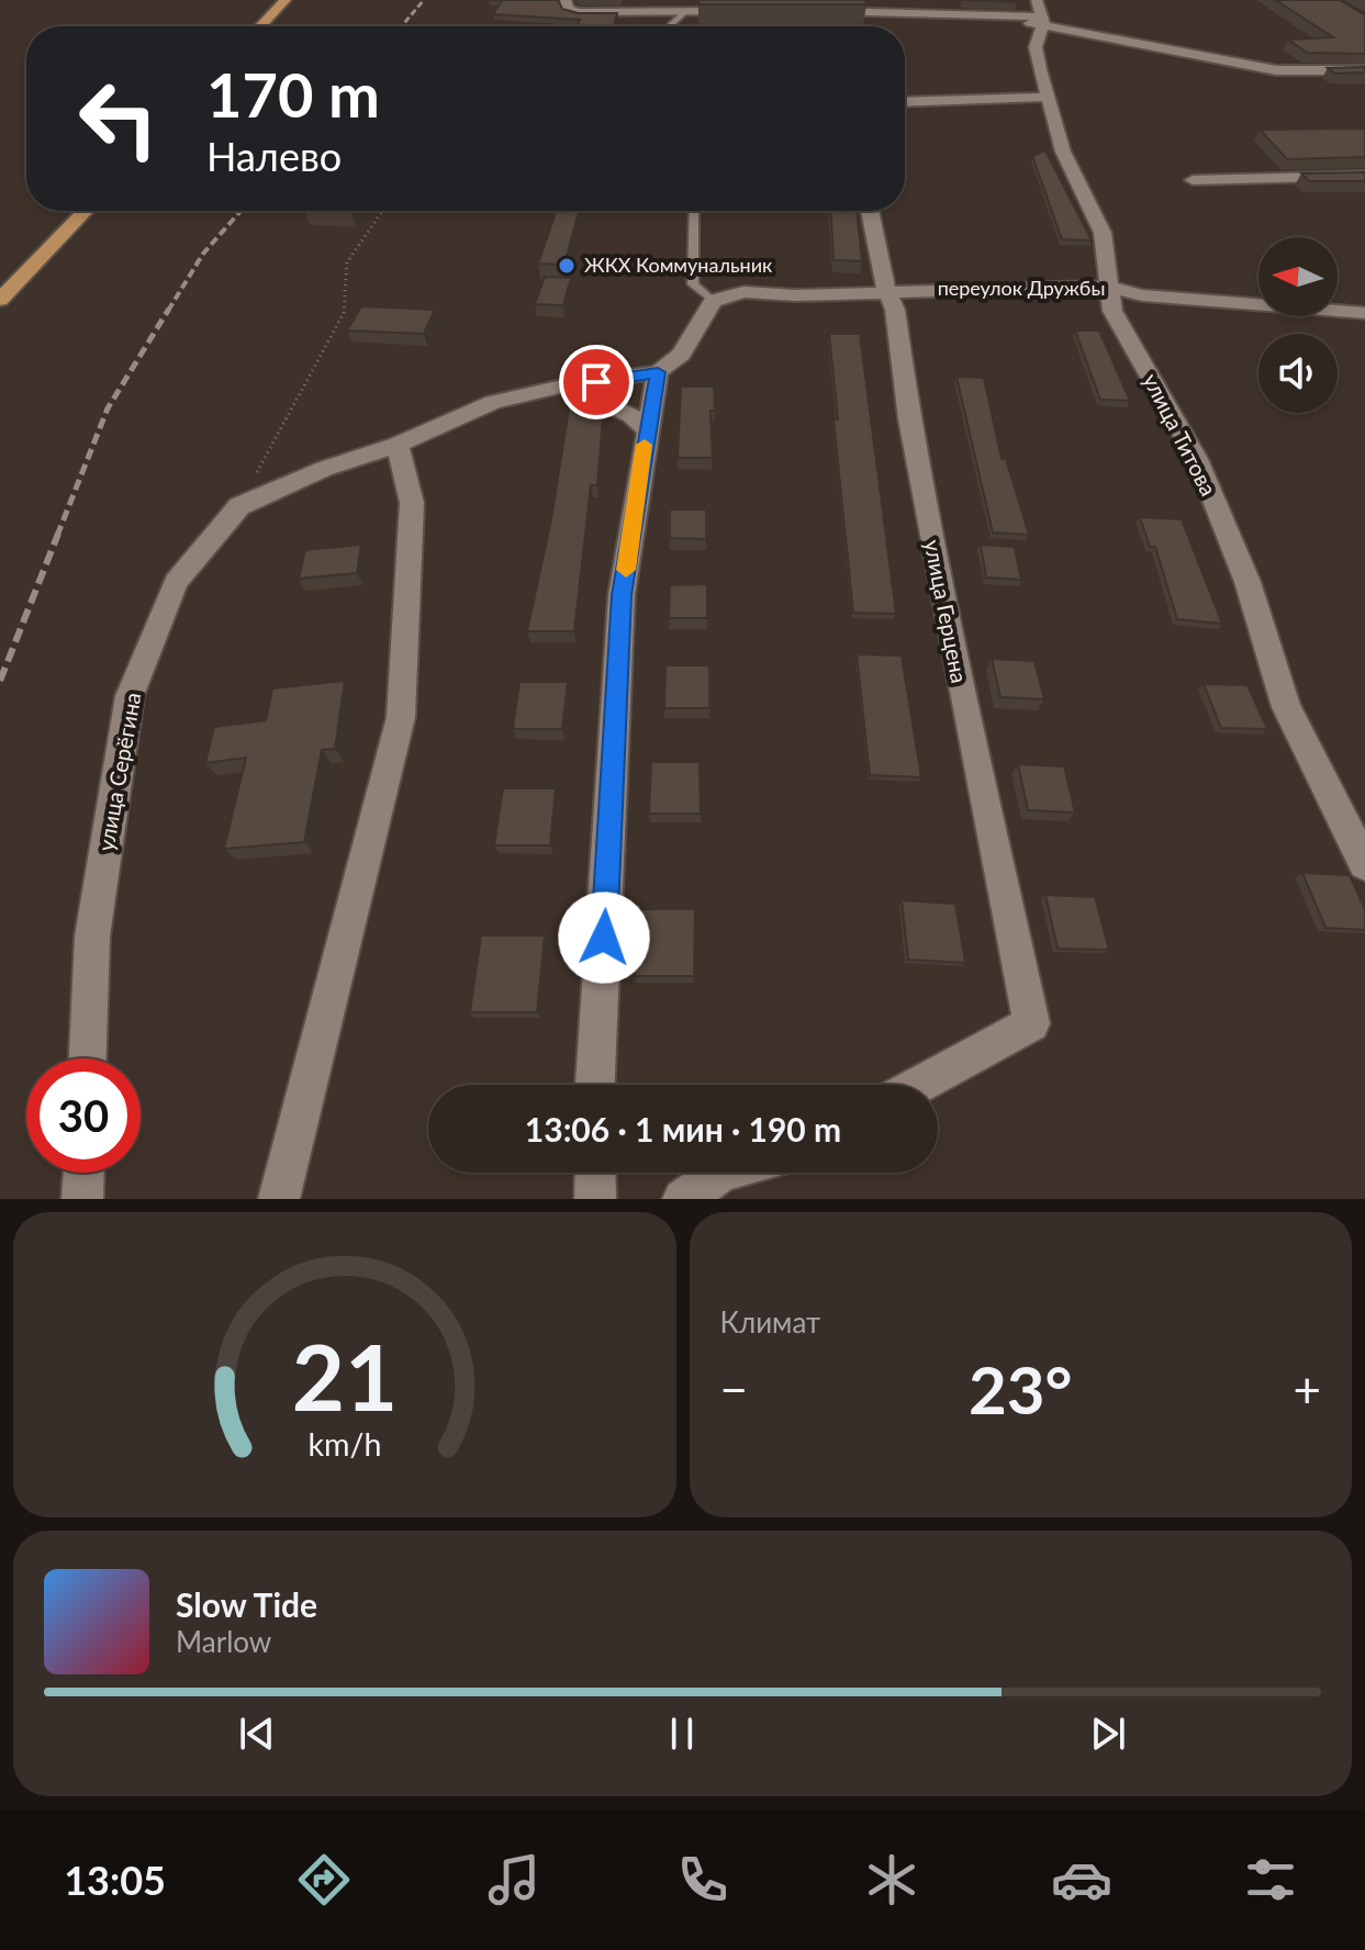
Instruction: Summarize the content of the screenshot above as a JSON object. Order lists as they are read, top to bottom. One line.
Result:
{"streets":{"street":["переулок Дружбы","улица Титова","улица Герцена","улица Серёгина"]},"crossings":[["переулок Дружбы","улица Титова"],["переулок Дружбы","улица Герцена"]],"places":["ЖКХ Коммунальник"],"north":"left","page":{"turn":["170 m","Налево"],"limit":"30","trip":"13:06 · 1 мин · 190 m","tile":"Климат","heat":["−","23°","+"],"song":["Slow Tide","Marlow"],"tabs":"13:05","gauge":["21","km/h"]}}
